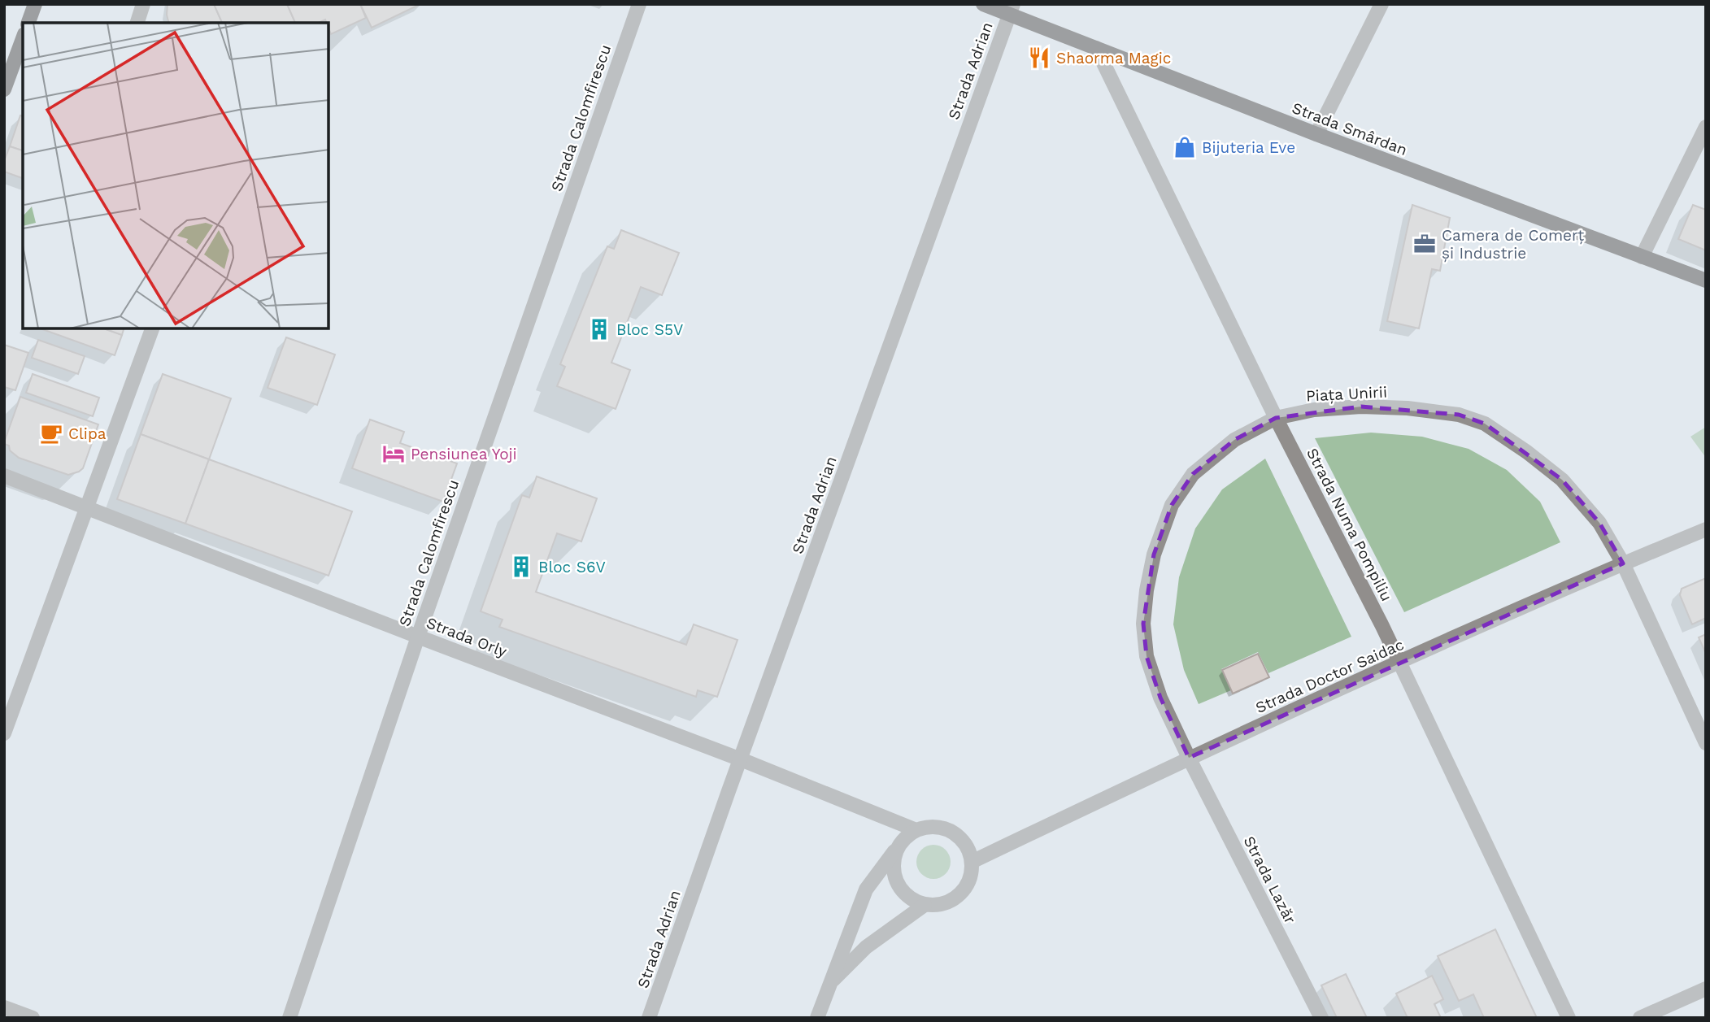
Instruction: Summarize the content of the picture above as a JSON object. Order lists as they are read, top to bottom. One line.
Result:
{"streets":{"main road":["Strada Smârdan"],"street":["Strada Adrian","Strada Calomfirescu","Piața Unirii","Strada Numa Pompiliu","Strada Orly","Strada Doctor Saidac","Strada Lazăr"]},"crossings":[["Strada Adrian","Strada Smârdan"],["Strada Adrian","Strada Orly"],["Strada Calomfirescu","Strada Orly"],["Strada Smârdan","Strada Numa Pompiliu"],["Piața Unirii","Strada Numa Pompiliu"],["Piața Unirii","Strada Doctor Saidac"],["Piața Unirii","Strada Lazăr"],["Strada Numa Pompiliu","Strada Doctor Saidac"],["Strada Orly","Strada Doctor Saidac"],["Strada Doctor Saidac","Strada Lazăr"]],"places":{"restaurant":["Shaorma Magic"],"shop":["Bijuteria Eve"],"office":["Camera de Comerț și Industrie"],"building":["Bloc S5V","Bloc S6V"],"cafe":["Clipa"],"hotel":["Pensiunea Yoji"]}}
